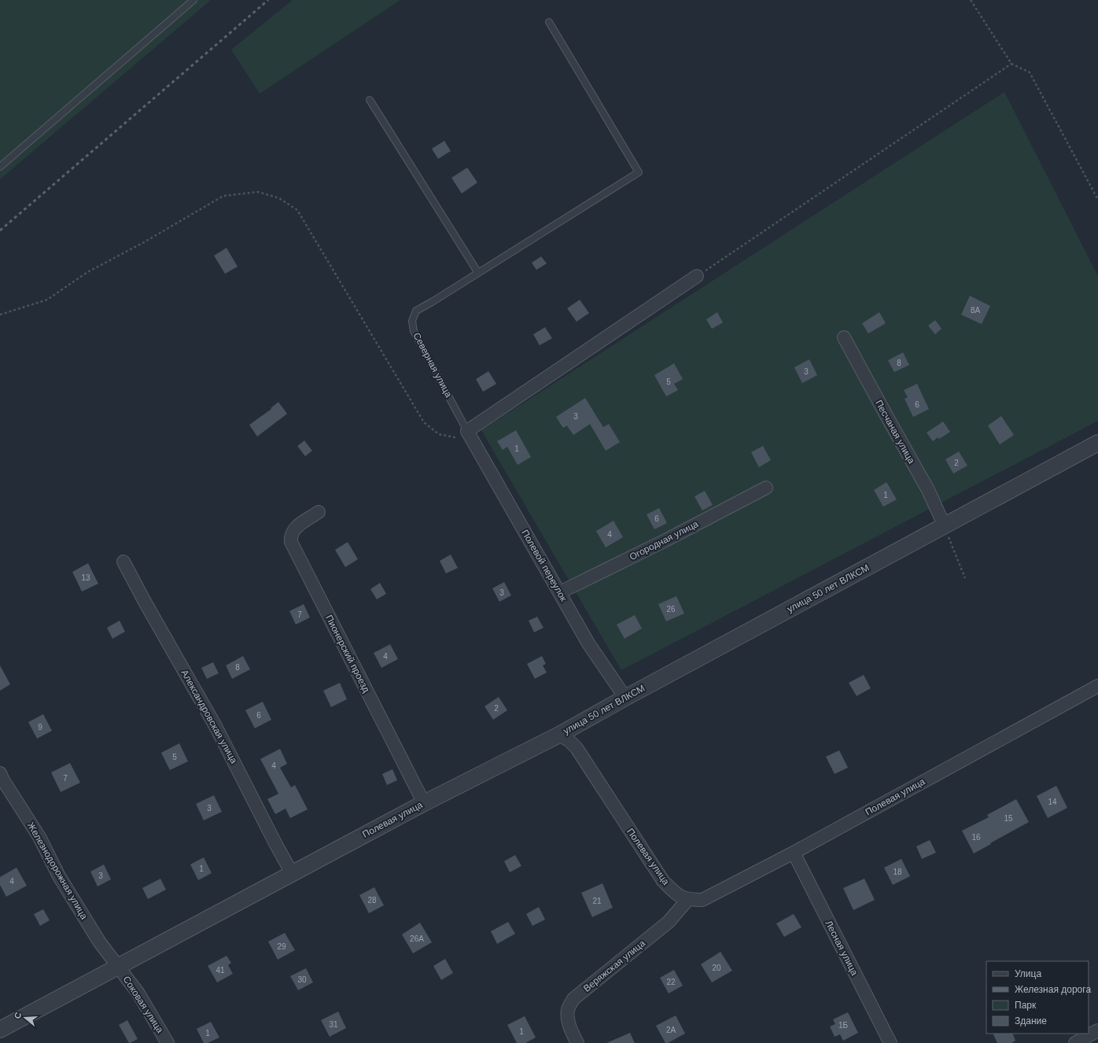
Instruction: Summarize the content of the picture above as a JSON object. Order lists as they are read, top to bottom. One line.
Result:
{"streets":{"street":["Песчаная улица","Огородная улица","Полевой переулок","улица 50 лет ВЛКСМ","Пионерский проезд","Александровская улица","Полевая улица","Железнодорожная улица","Лесная улица","Веряжская улица","Соковая улица"],"lane":["Северная улица"]},"crossings":[["Северная улица","Полевой переулок"],["Песчаная улица","улица 50 лет ВЛКСМ"],["Огородная улица","Полевой переулок"],["Полевой переулок","улица 50 лет ВЛКСМ"],["улица 50 лет ВЛКСМ","Полевая улица"],["Пионерский проезд","Полевая улица"],["Александровская улица","Полевая улица"],["Полевая улица","Железнодорожная улица"],["Полевая улица","Лесная улица"],["Полевая улица","Веряжская улица"],["Полевая улица","Соковая улица"],["Железнодорожная улица","Соковая улица"]],"house_numbers":["8А","8","3","5","6","3","1","2","1","6","4","13","3","26","7","4","8","2","6","9","5","4","7","14","3","15","16","1","18","3","4","28","21","26А","29","20","41","30","22","31","1Б","2А","1","1"],"legend":["Улица","Железная дорога","Парк","Здание"],"north":"left"}
